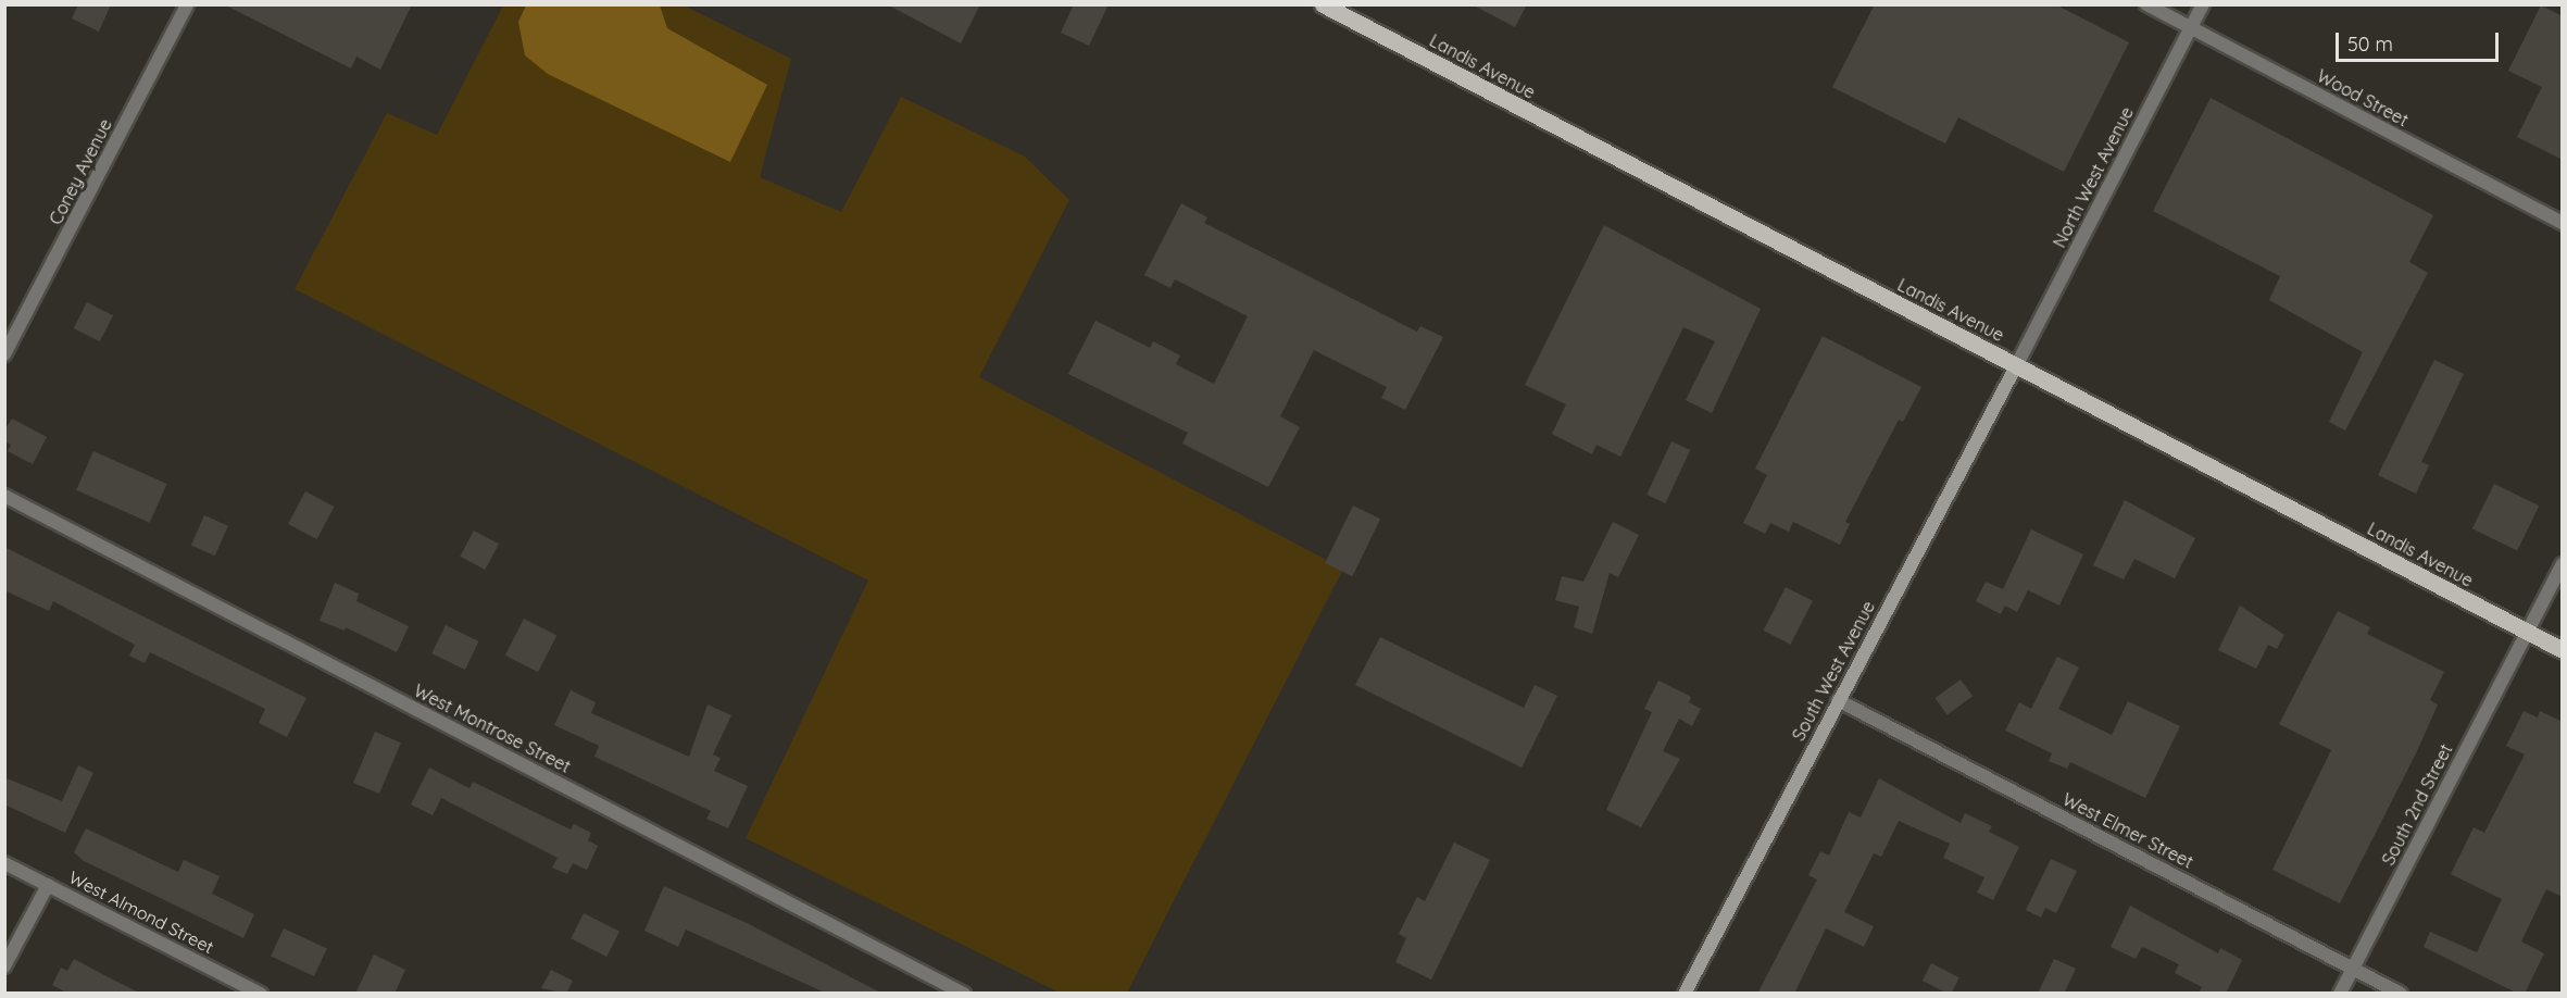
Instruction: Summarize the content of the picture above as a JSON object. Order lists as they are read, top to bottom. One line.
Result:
{"streets":{"main road":["Landis Avenue"],"street":["Wood Street","Coney Avenue","North West Avenue","South West Avenue","West Montrose Street","South 2nd Street","West Elmer Street","West Almond Street"]},"crossings":[["Landis Avenue","North West Avenue"],["Landis Avenue","South West Avenue"],["Landis Avenue","South 2nd Street"],["Wood Street","North West Avenue"],["North West Avenue","South West Avenue"],["South West Avenue","West Elmer Street"],["South 2nd Street","West Elmer Street"]],"scale_bar":"50 m"}
